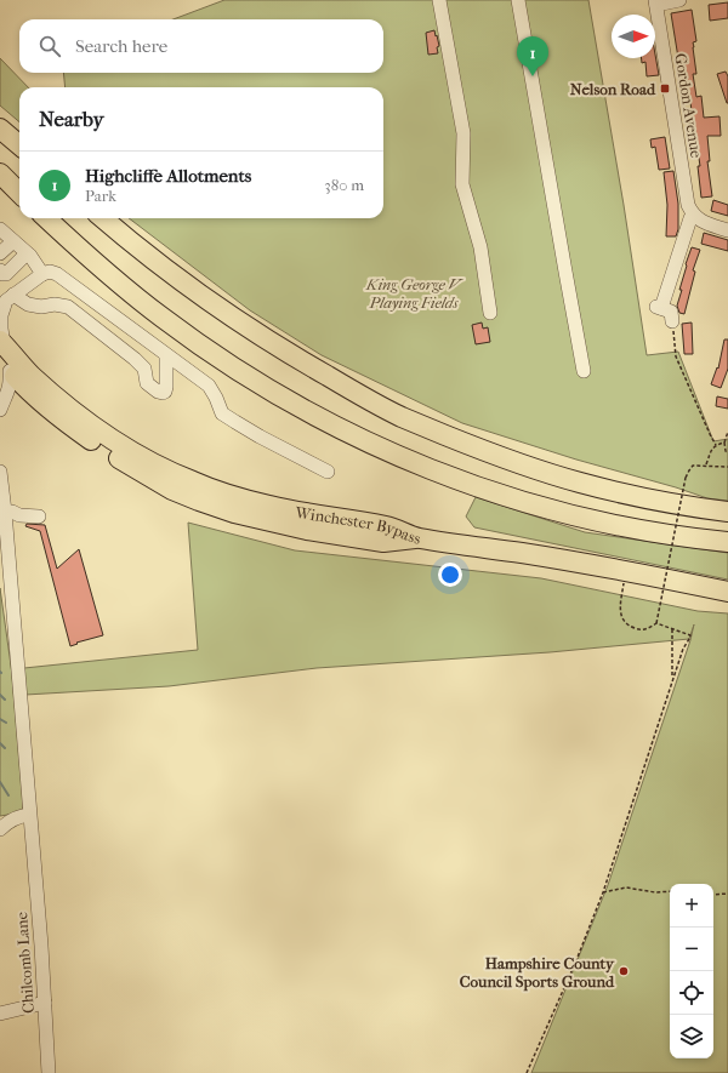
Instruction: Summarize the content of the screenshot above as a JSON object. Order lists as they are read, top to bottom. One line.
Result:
{"streets":{"highway":["Winchester Bypass"],"street":["Gordon Avenue","Chilcomb Lane"]},"parks":["King George V Playing Fields"],"places":{"transit":["Nelson Road"],"other":["Hampshire County Council Sports Ground"]},"north":"right","page":{"search":"Search here","pins":"1","heading":"Nearby","list":[{"mark":"1","name":"Highcliffe Allotments","note":"Park","value":"380 m"}],"map_buttons":["+","−"]}}
